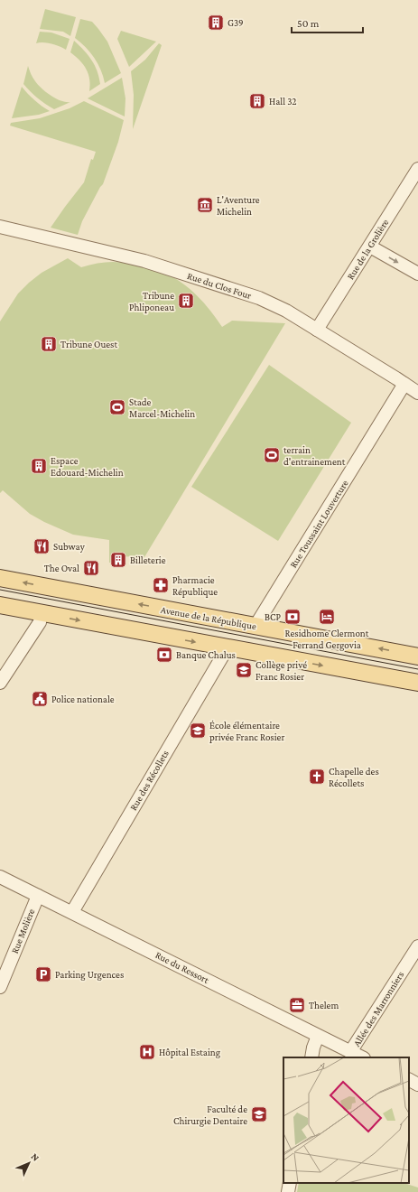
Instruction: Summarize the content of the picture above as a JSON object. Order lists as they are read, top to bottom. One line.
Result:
{"streets":{"main road":["Avenue de la République"],"street":["Rue de la Grolière","Rue du Clos Four","Rue Toussaint Louverture","Rue des Récollets","Rue Molière","Rue du Ressort","Allée des Marronniers"]},"crossings":[["Rue de la Grolière","Rue du Clos Four"],["Rue du Clos Four","Rue Toussaint Louverture"],["Rue Toussaint Louverture","Avenue de la République"],["Rue des Récollets","Rue du Ressort"],["Rue Molière","Rue du Ressort"],["Rue du Ressort","Allée des Marronniers"]],"places":{"building":["G39","Hall 32","Tribune Phliponeau","Tribune Ouest","Espace Edouard-Michelin","Billeterie"],"museum":["L'Aventure Michelin"],"sports":["Stade Marcel-Michelin","terrain d'entrainement"],"restaurant":["Subway","The Oval"],"pharmacy":["Pharmacie République"],"bank":["BCP","Banque Chalus"],"hotel":["Residhome Clermont Ferrand Gergovia"],"school or university":["Collège privé Franc Rosier","École élémentaire privée Franc Rosier","Faculté de Chirurgie Dentaire"],"public building":["Police nationale"],"church":["Chapelle des Récollets"],"parking":["Parking Urgences"],"office":["Thelem"],"hospital":["Hôpital Estaing"]},"scale_bar":"50 m","north":"top right"}
